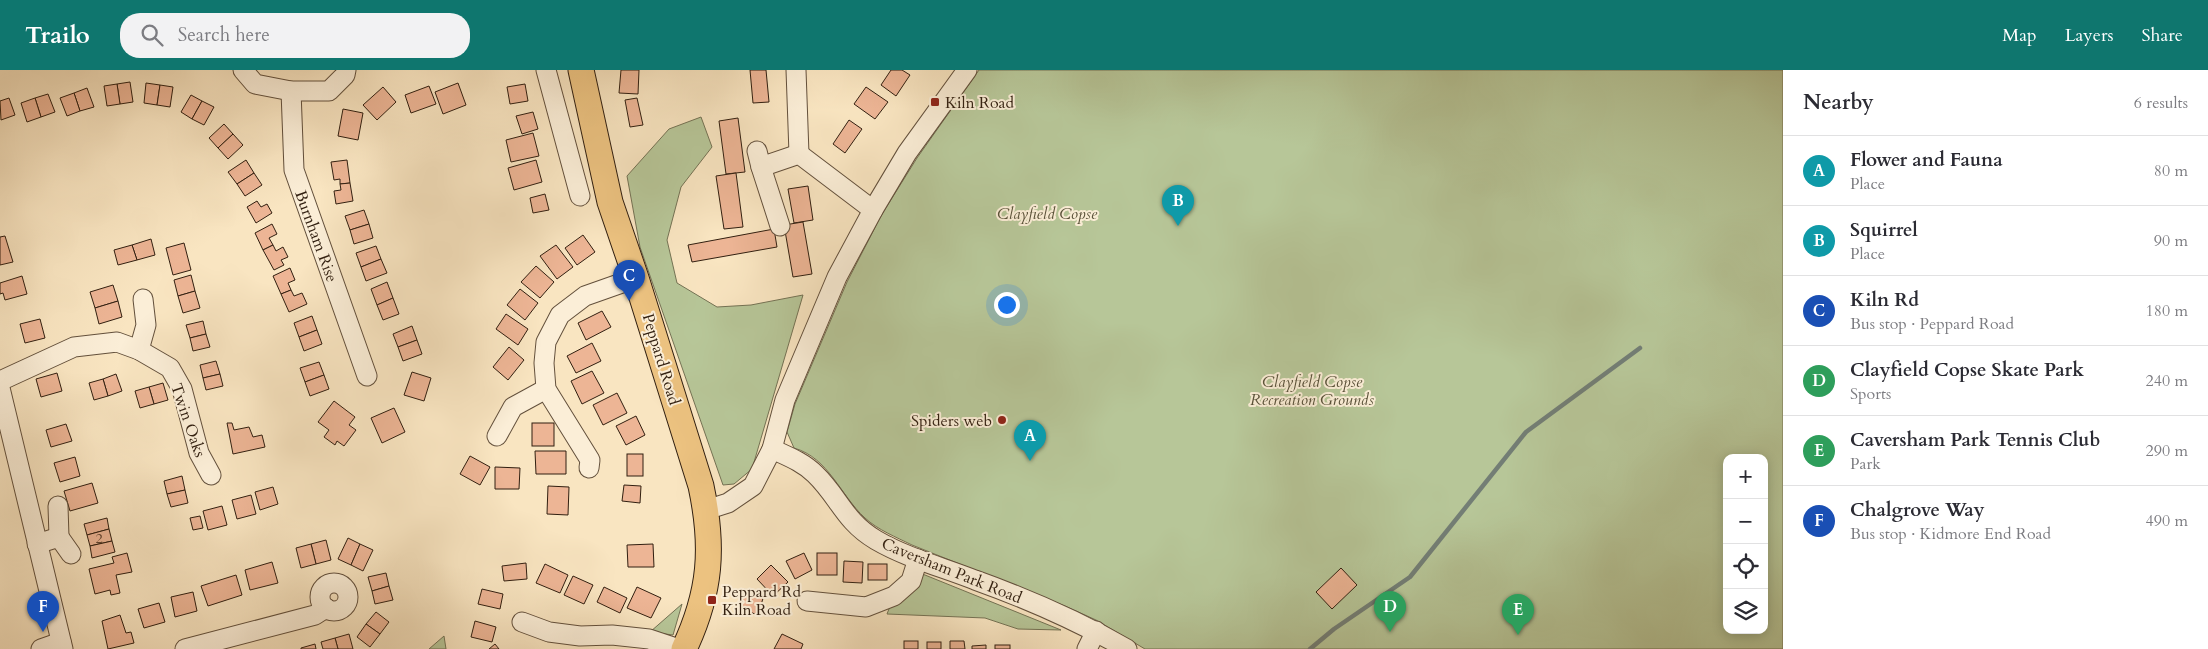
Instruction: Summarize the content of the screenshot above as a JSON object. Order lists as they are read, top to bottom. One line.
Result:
{"streets":{"main road":["Peppard Road"],"street":["Burnham Rise","Twin Oaks","Caversham Park Road"]},"parks":["Clayfield Copse","Clayfield Copse Recreation Grounds"],"places":{"transit":["Kiln Road","Peppard Rd Kiln Road"],"other":["Spiders web"]},"house_numbers":["2"],"page":{"header":"Trailo","search":"Search here","nav":["Map","Layers","Share"],"heading":["Nearby","6 results"],"list":[{"mark":"A","name":"Flower and Fauna","note":"Place","value":"80 m"},{"mark":"B","name":"Squirrel","note":"Place","value":"90 m"},{"mark":"C","name":"Kiln Rd","note":"Bus stop · Peppard Road","value":"180 m"},{"mark":"D","name":"Clayfield Copse Skate Park","note":"Sports","value":"240 m"},{"mark":"E","name":"Caversham Park Tennis Club","note":"Park","value":"290 m"},{"mark":"F","name":"Chalgrove Way","note":"Bus stop · Kidmore End Road","value":"490 m"}],"pins":["B","C","A","D","F","E"],"map_buttons":["+","−"]}}
